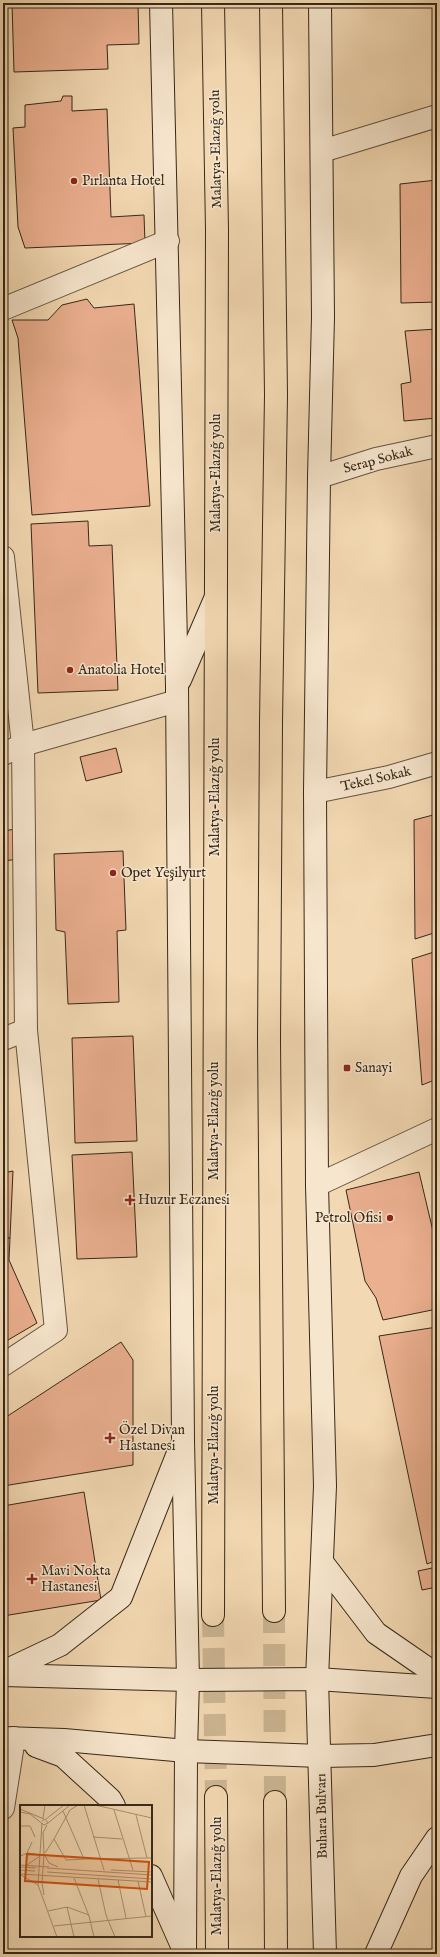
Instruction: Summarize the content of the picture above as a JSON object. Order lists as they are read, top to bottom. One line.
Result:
{"streets":{"highway":["Malatya-Elazığ yolu"],"main road":["Serap Sokak","Tekel Sokak","Buhara Bulvarı"]},"crossings":[["Serap Sokak","Buhara Bulvarı"],["Tekel Sokak","Buhara Bulvarı"]],"places":{"other":["Pırlanta Hotel","Anatolia Hotel","Opet Yeşilyurt","Petrol Ofisi"],"transit":["Sanayi"],"health":["Huzur Eczanesi","Özel Divan Hastanesi","Mavi Nokta Hastanesi"]}}
